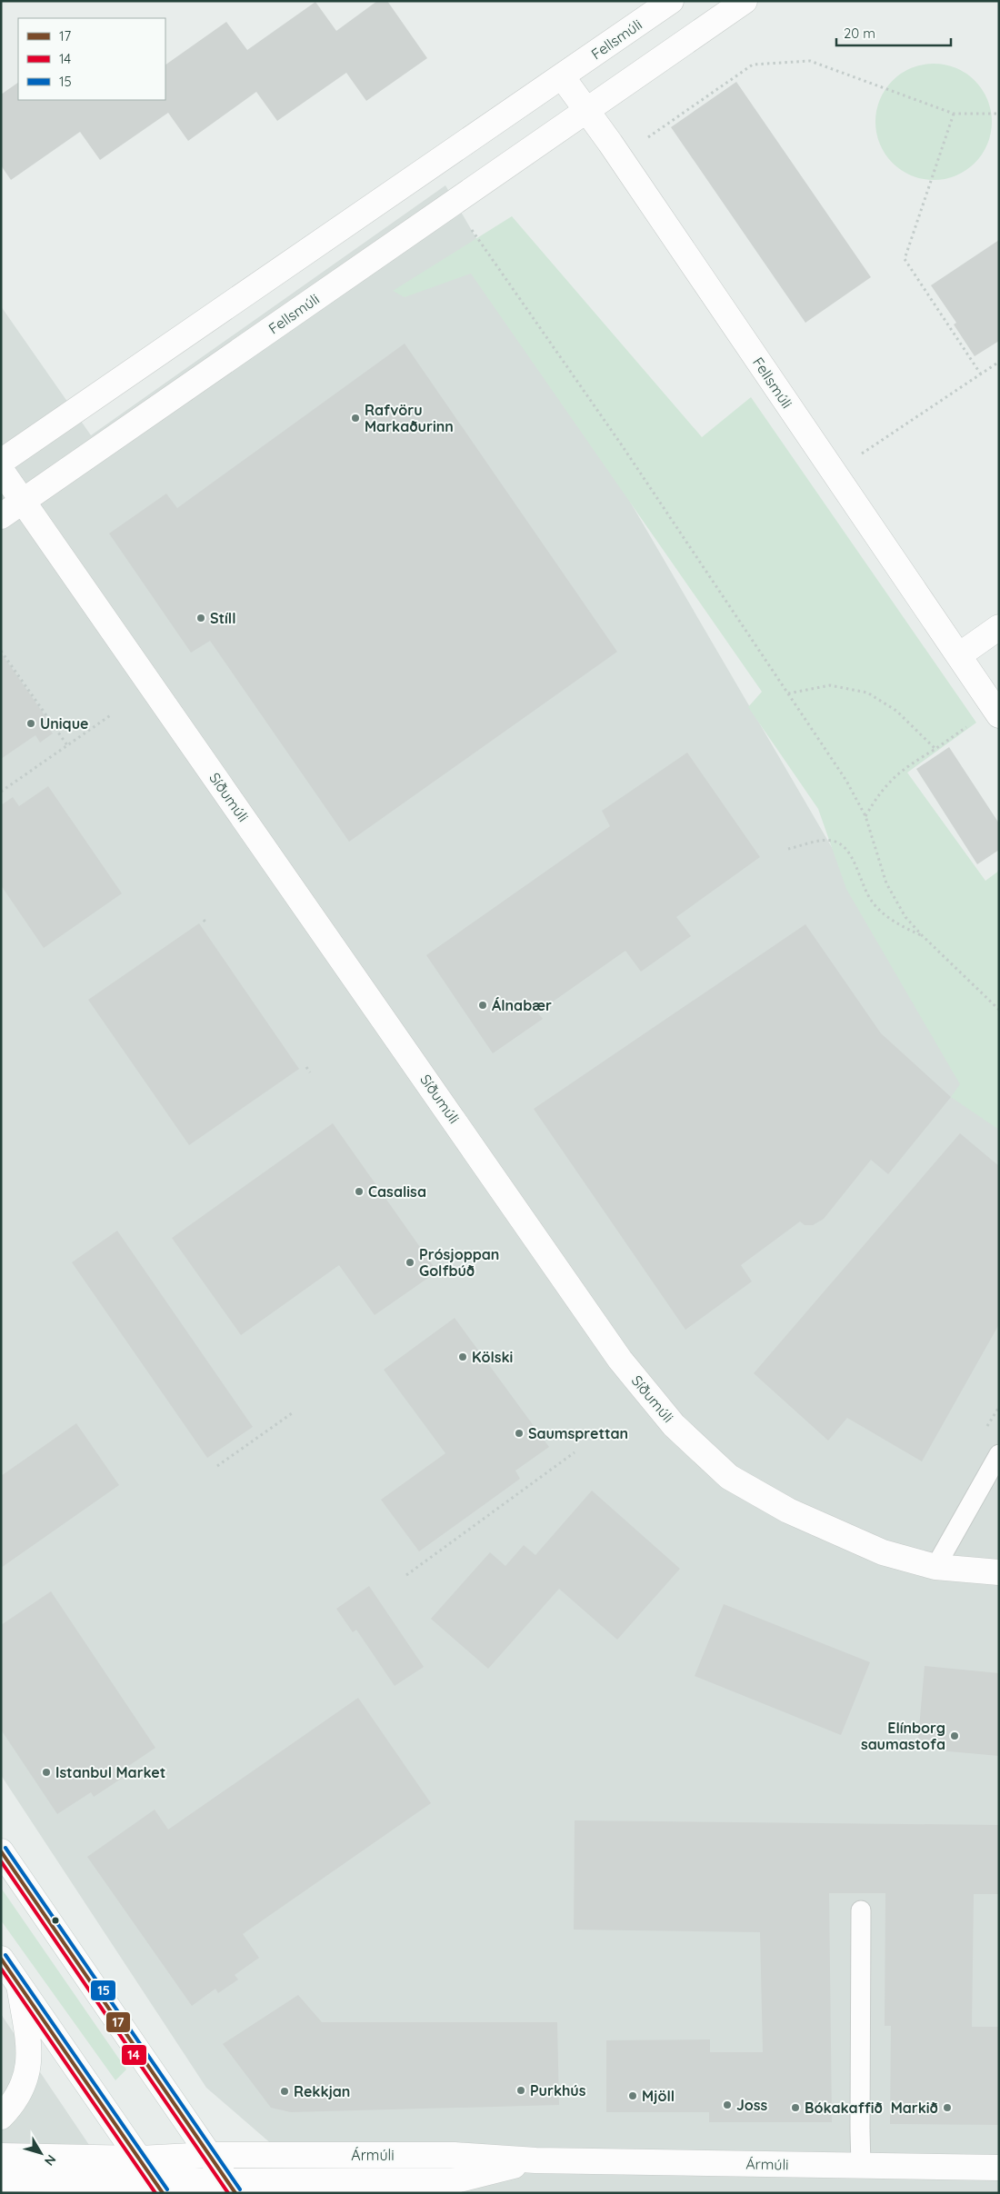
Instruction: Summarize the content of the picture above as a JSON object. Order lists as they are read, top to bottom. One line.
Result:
{"streets":{"street":["Fellsmúli","Síðumúli","Ármúli"]},"crossings":[["Fellsmúli","Síðumúli"]],"places":["Rafvöru Markaðurinn","Stíll","Unique","Álnabær","Casalisa","Prósjoppan Golfbúð","Kölski","Saumsprettan","Elínborg saumastofa","Istanbul Market","Purkhús","Rekkjan","Mjöll","Joss","Bókakaffið","Markið"],"lines":["transit line 15","transit line 17","transit line 14"],"legend":["17","14","15"],"scale_bar":"20 m","north":"bottom right"}
